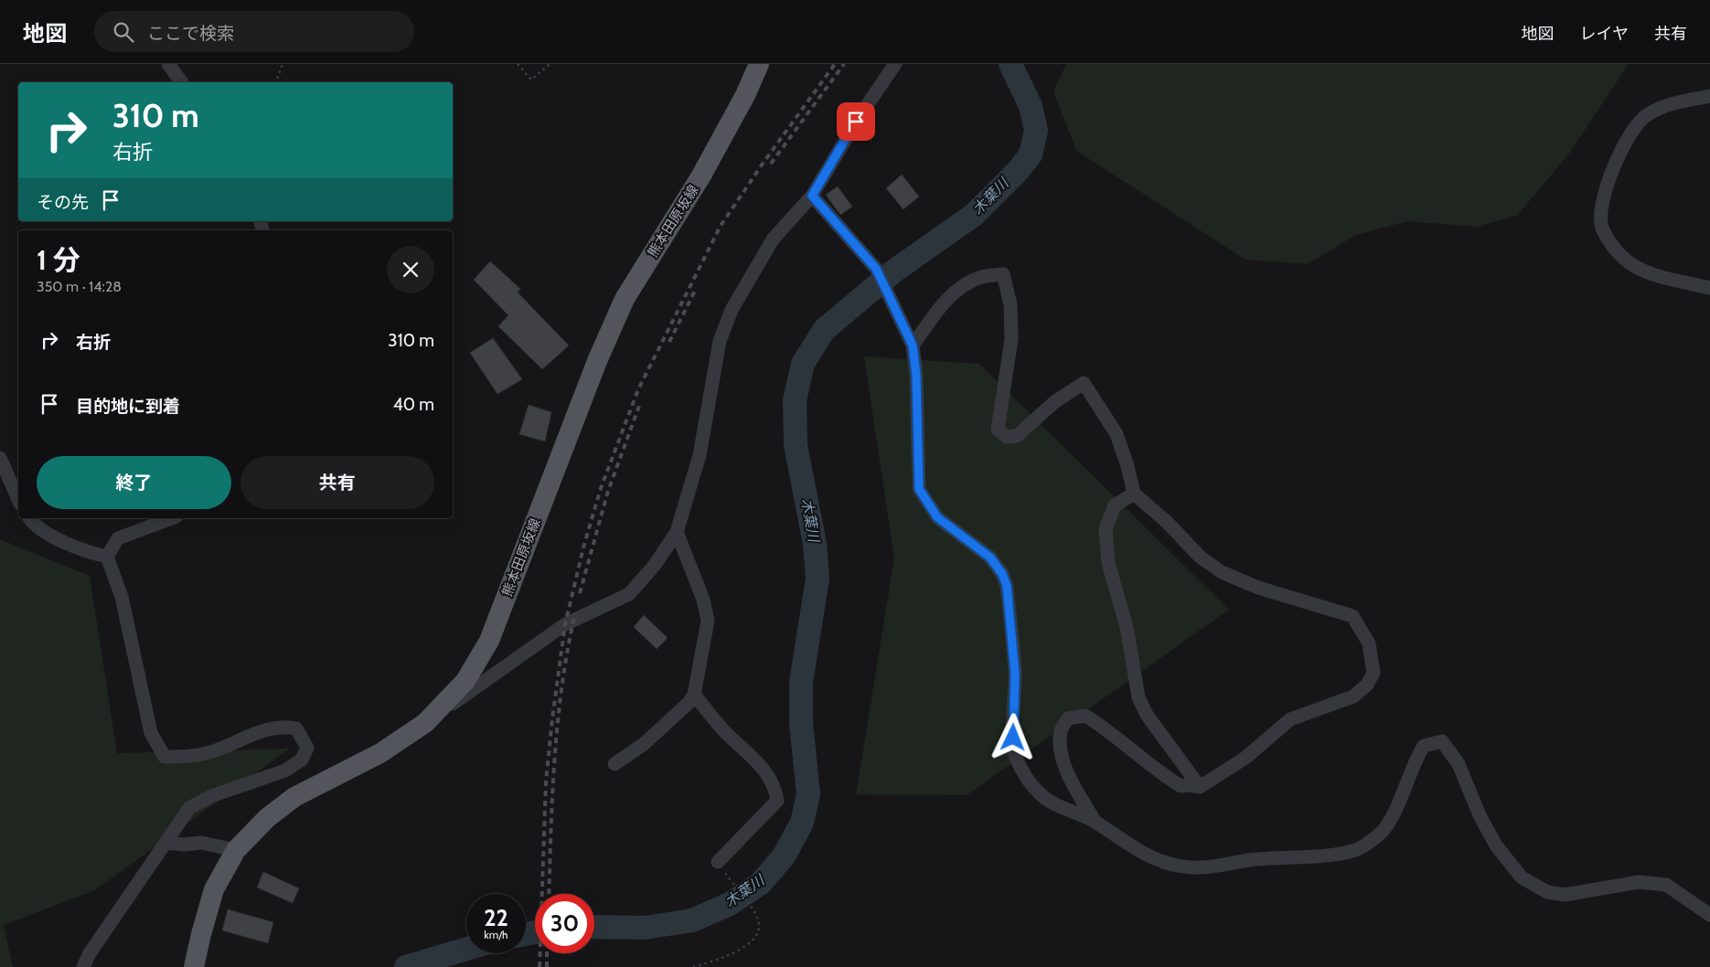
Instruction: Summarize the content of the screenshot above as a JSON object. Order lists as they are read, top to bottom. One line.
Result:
{"streets":{"main road":["熊本田原坂線"]},"water":["木葉川"],"page":{"header":"地図","search":"ここで検索","nav":["地図","レイヤ","共有"],"turn":["310 m","右折"],"then":"その先","heading":["1 分","350 m · 14:28"],"list":[{"name":"右折","value":"310 m"},{"name":"目的地に到着","value":"40 m"}],"buttons":["終了","共有"],"speed":"22 km/h","limit":"30"}}
